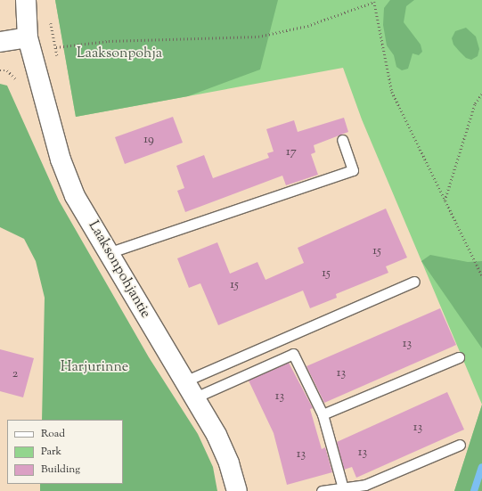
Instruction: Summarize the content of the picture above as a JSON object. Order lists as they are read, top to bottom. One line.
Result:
{"streets":{"street":["Laaksonpohjantie"]},"parks":["Laaksonpohja","Harjurinne"],"house_numbers":["19","17","15","15","15","13","13","2","13","13","13","13"],"legend":["Road","Park","Building"]}
